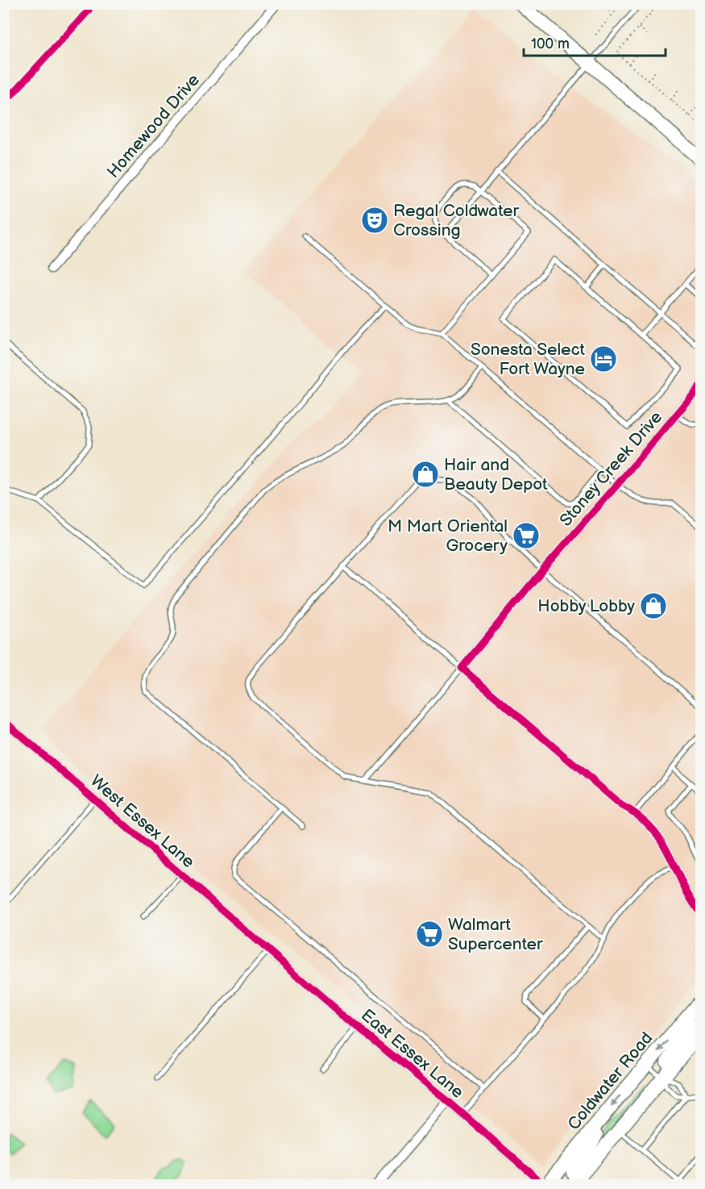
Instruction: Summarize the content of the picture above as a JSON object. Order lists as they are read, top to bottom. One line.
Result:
{"streets":{"main road":["Coldwater Road"],"street":["Homewood Drive","Stoney Creek Drive","West Essex Lane","East Essex Lane"]},"crossings":[["West Essex Lane","East Essex Lane"],["East Essex Lane","Coldwater Road"]],"places":{"theatre":["Regal Coldwater Crossing"],"hotel":["Sonesta Select Fort Wayne"],"shop":["Hair and Beauty Depot","Hobby Lobby"],"supermarket":["M Mart Oriental Grocery","Walmart Supercenter"]},"scale_bar":"100 m"}
